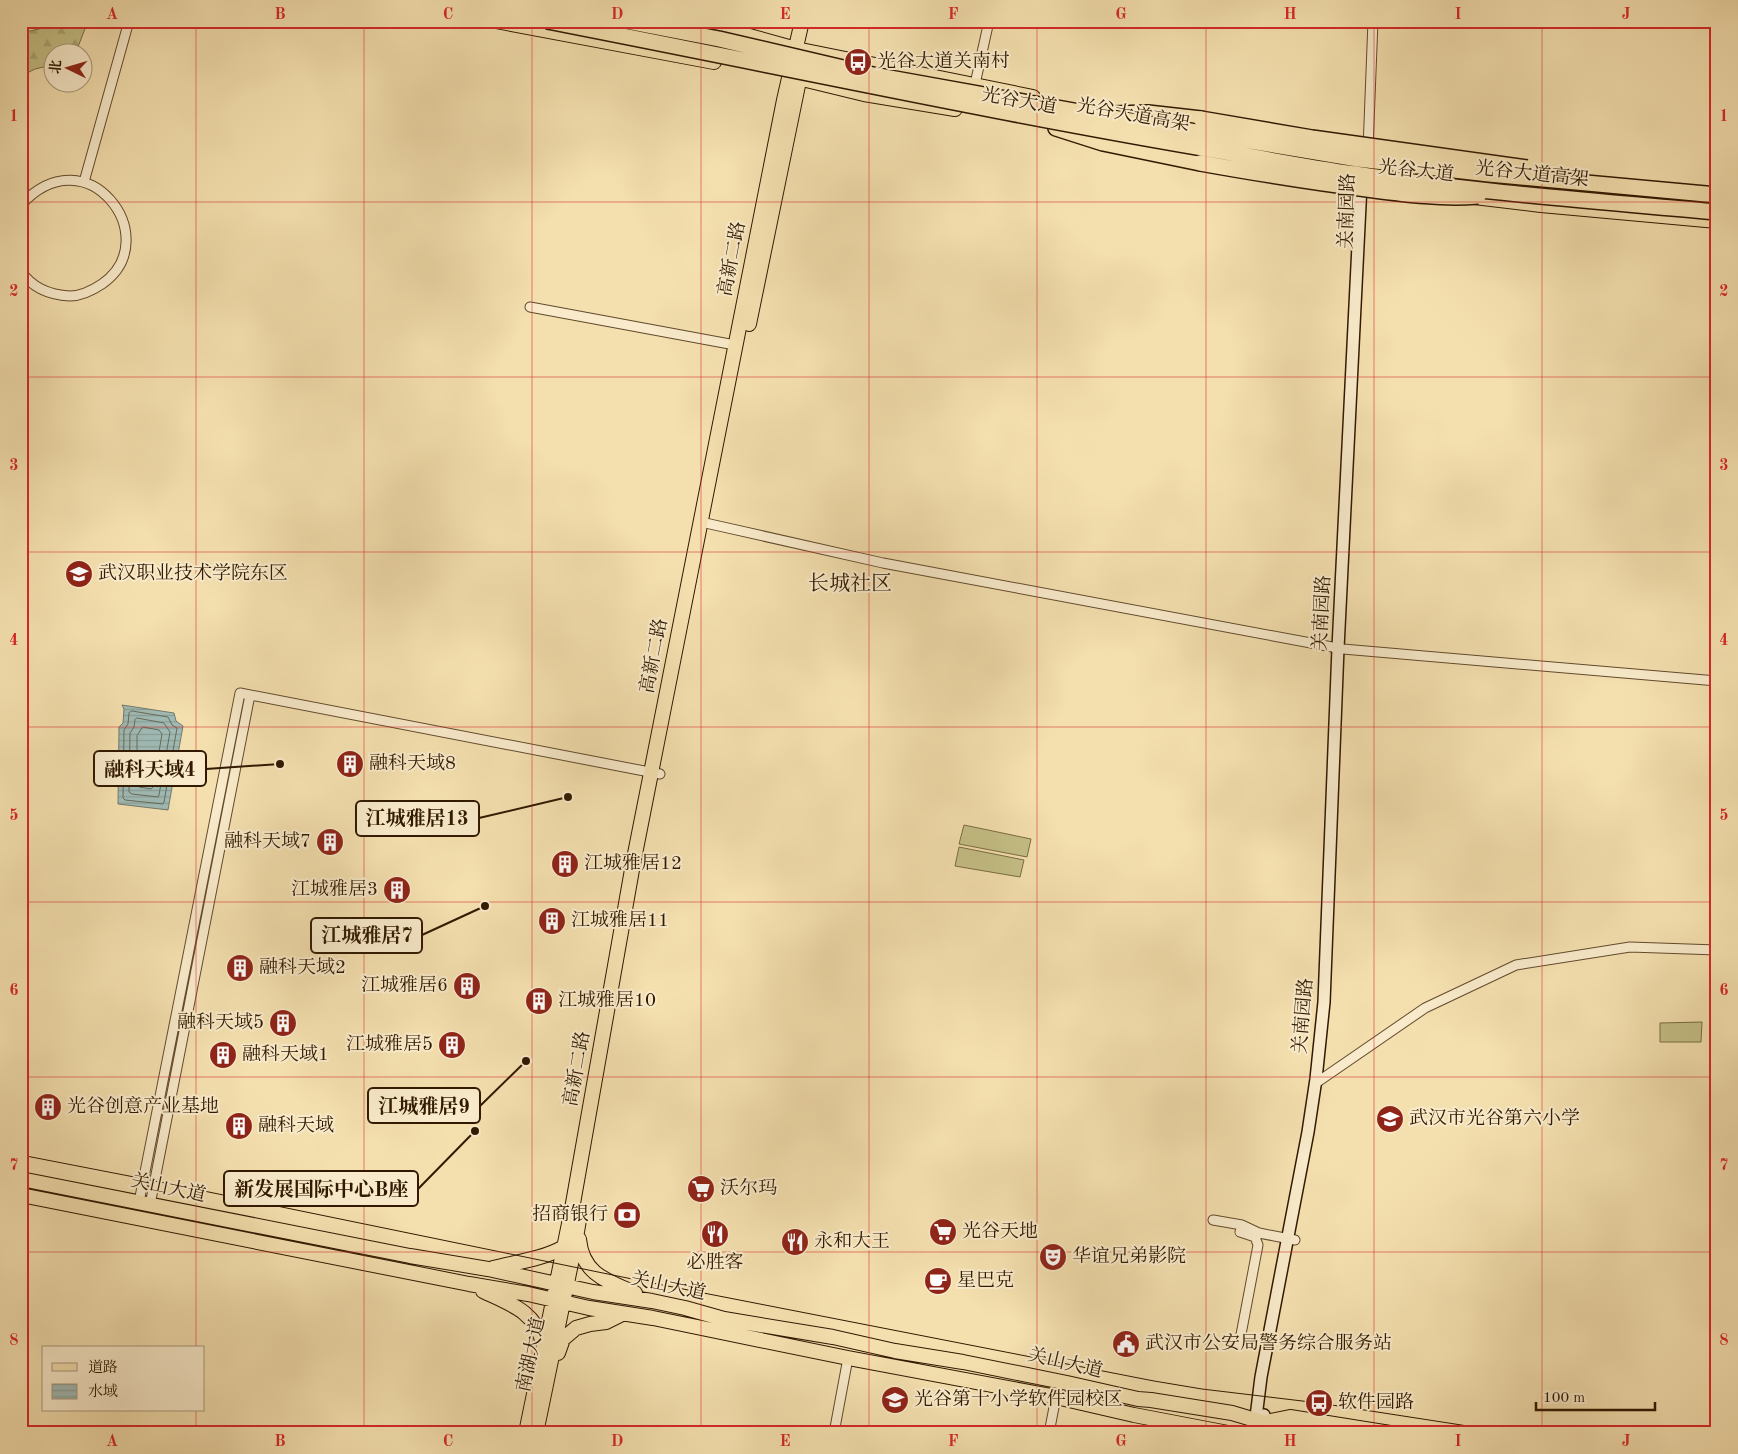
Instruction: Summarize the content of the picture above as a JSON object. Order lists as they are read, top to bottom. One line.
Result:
{"streets":{"highway":["光谷大道高架"],"main road":["光谷大道","关南园路","高新二路","关山大道","南湖大道"]},"crossings":[["光谷大道","光谷大道高架"],["光谷大道","关南园路"],["光谷大道","高新二路"],["关南园路","关山大道"],["高新二路","关山大道"],["高新二路","南湖大道"],["关山大道","南湖大道"]],"districts":["长城社区"],"places":{"bus stop":["光谷大道关南村","软件园路"],"school or university":["武汉职业技术学院东区","武汉市光谷第六小学","光谷第十小学软件园校区"],"other":["融科天域4","江城雅居13","江城雅居7","江城雅居9","新发展国际中心B座"],"building":["融科天域8","融科天域7","江城雅居12","江城雅居3","江城雅居11","融科天域2","江城雅居6","江城雅居10","融科天域5","江城雅居5","融科天域1","光谷创意产业基地","融科天域"],"supermarket":["沃尔玛","光谷天地"],"bank":["招商银行"],"restaurant":["必胜客","永和大王"],"theatre":["华谊兄弟影院"],"cafe":["星巴克"],"public building":["武汉市公安局警务综合服务站"]},"legend":["道路","水域"],"scale_bar":"100 m","north":"left","grid":{"columns":["A","B","C","D","E","F","G","H","I","J"],"rows":["1","2","3","4","5","6","7","8"]}}
